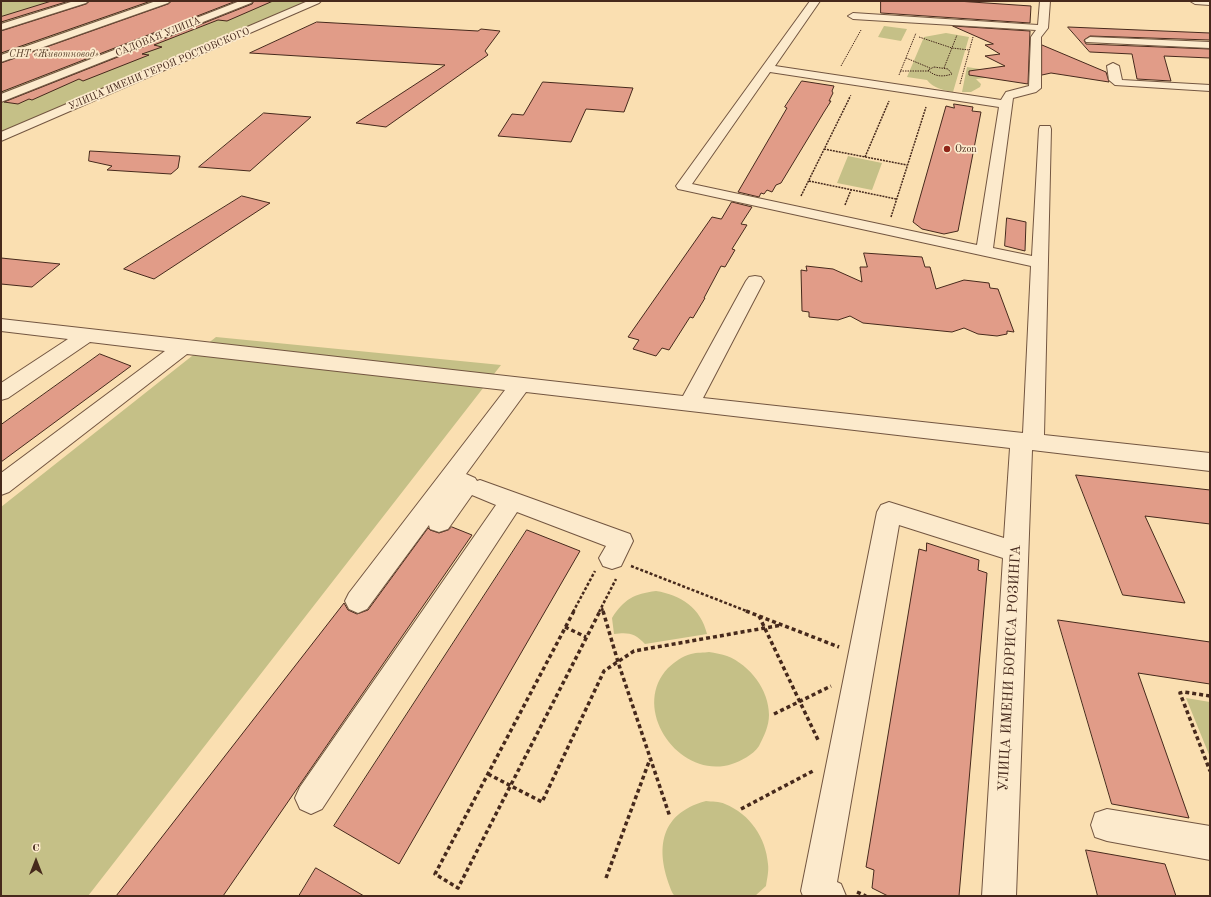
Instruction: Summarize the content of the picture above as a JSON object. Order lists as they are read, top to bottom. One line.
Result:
{"streets":{"street":["САДОВАЯ УЛИЦА","УЛИЦА ИМЕНИ ГЕРОЯ РОСТОВСКОГО","УЛИЦА ИМЕНИ БОРИСА РОЗИНГА"]},"parks":["СНТ «Животновод»"],"places":["Ozon"],"north":"top"}
